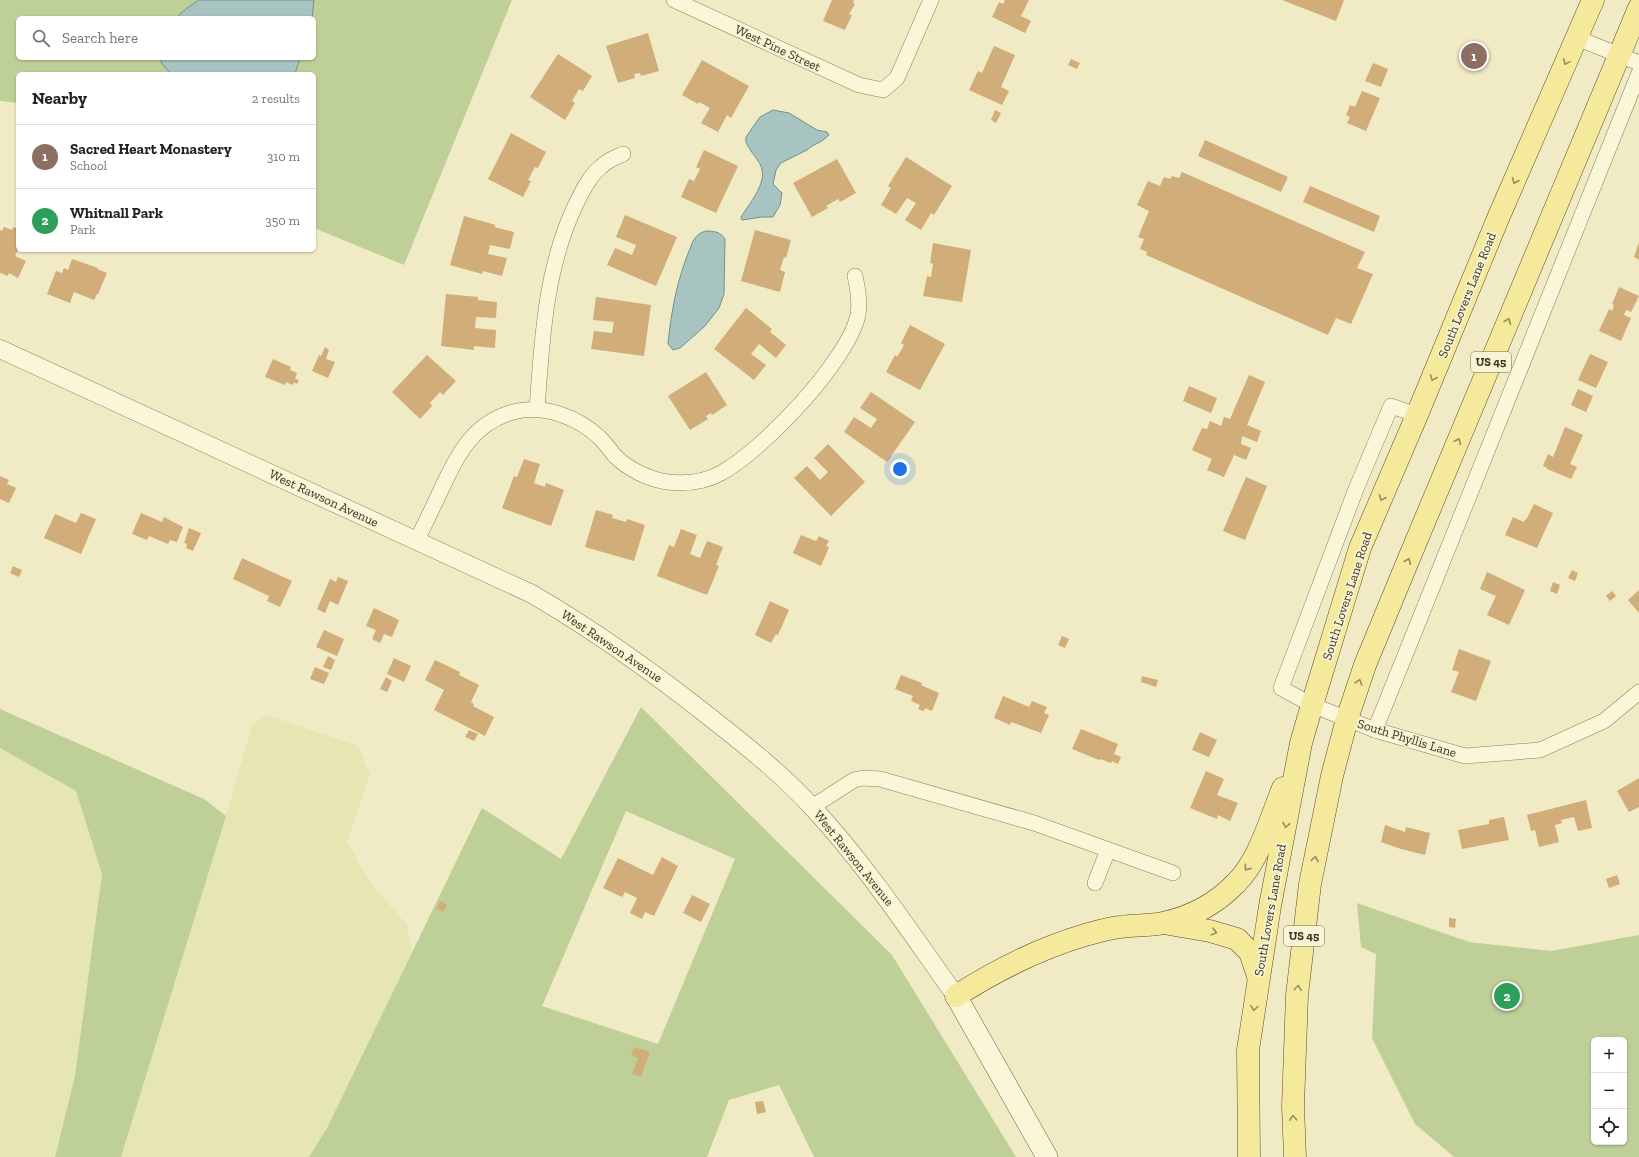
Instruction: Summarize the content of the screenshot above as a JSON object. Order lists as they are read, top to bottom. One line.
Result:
{"streets":{"main road":["South Lovers Lane Road","US 45","West Rawson Avenue"],"street":["West Pine Street","South Phyllis Lane"]},"crossings":[["South Lovers Lane Road","South Phyllis Lane"]],"page":{"search":"Search here","pins":["1","2"],"heading":["Nearby","2 results"],"list":[{"mark":"1","name":"Sacred Heart Monastery","note":"School","value":"310 m"},{"mark":"2","name":"Whitnall Park","note":"Park","value":"350 m"}],"map_buttons":["+","−"]}}
